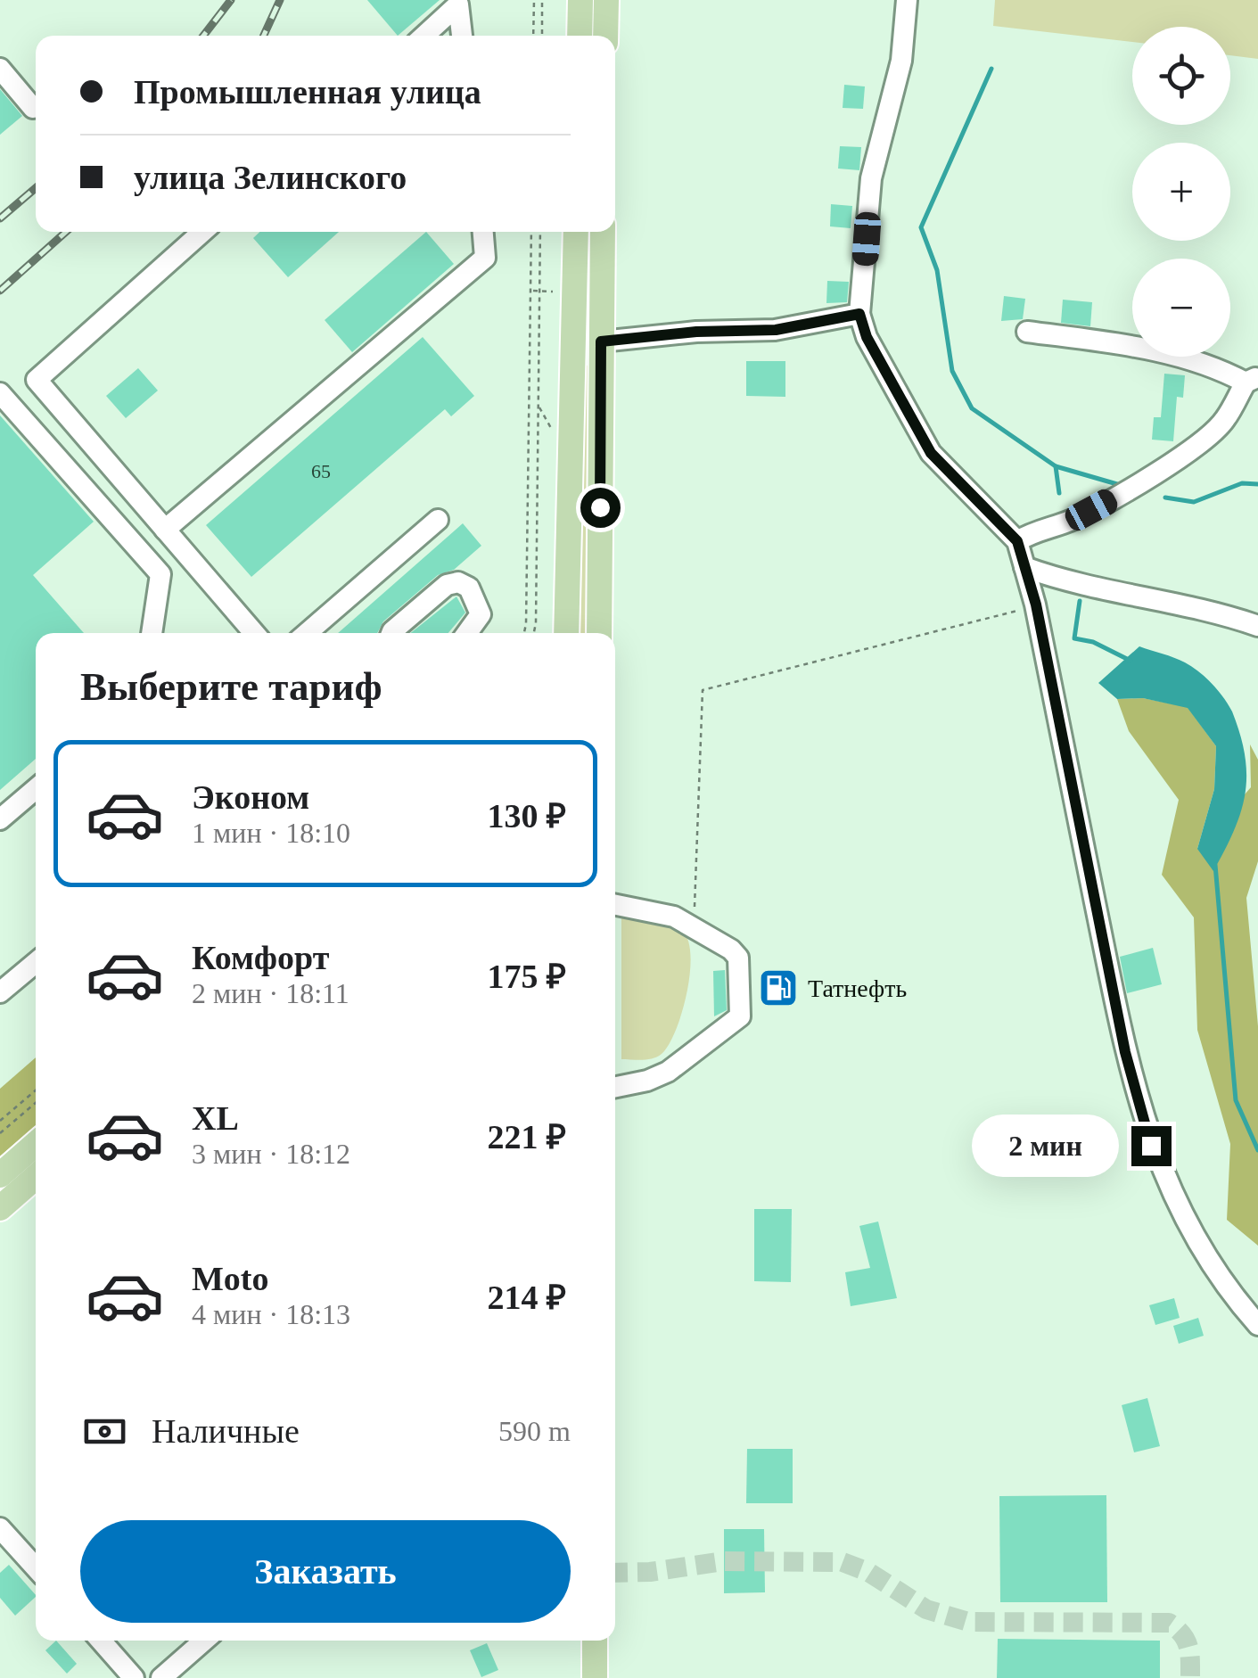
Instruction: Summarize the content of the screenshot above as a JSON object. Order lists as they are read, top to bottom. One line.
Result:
{"places":{"fuel station":["Татнефть"]},"house_numbers":["65"],"page":{"map_buttons":["+","−"],"banner":["Промышленная улица","улица Зелинского"],"heading":"Выберите тариф","list":[{"name":"Эконом","note":"1 мин · 18:10","value":"130 ₽"},{"name":"Комфорт","note":"2 мин · 18:11","value":"175 ₽"},{"name":"XL","note":"3 мин · 18:12","value":"221 ₽"},{"name":"Moto","note":"4 мин · 18:13","value":"214 ₽"}],"bubble":"2 мин","pay":["Наличные","590 m"],"buttons":"Заказать"}}
